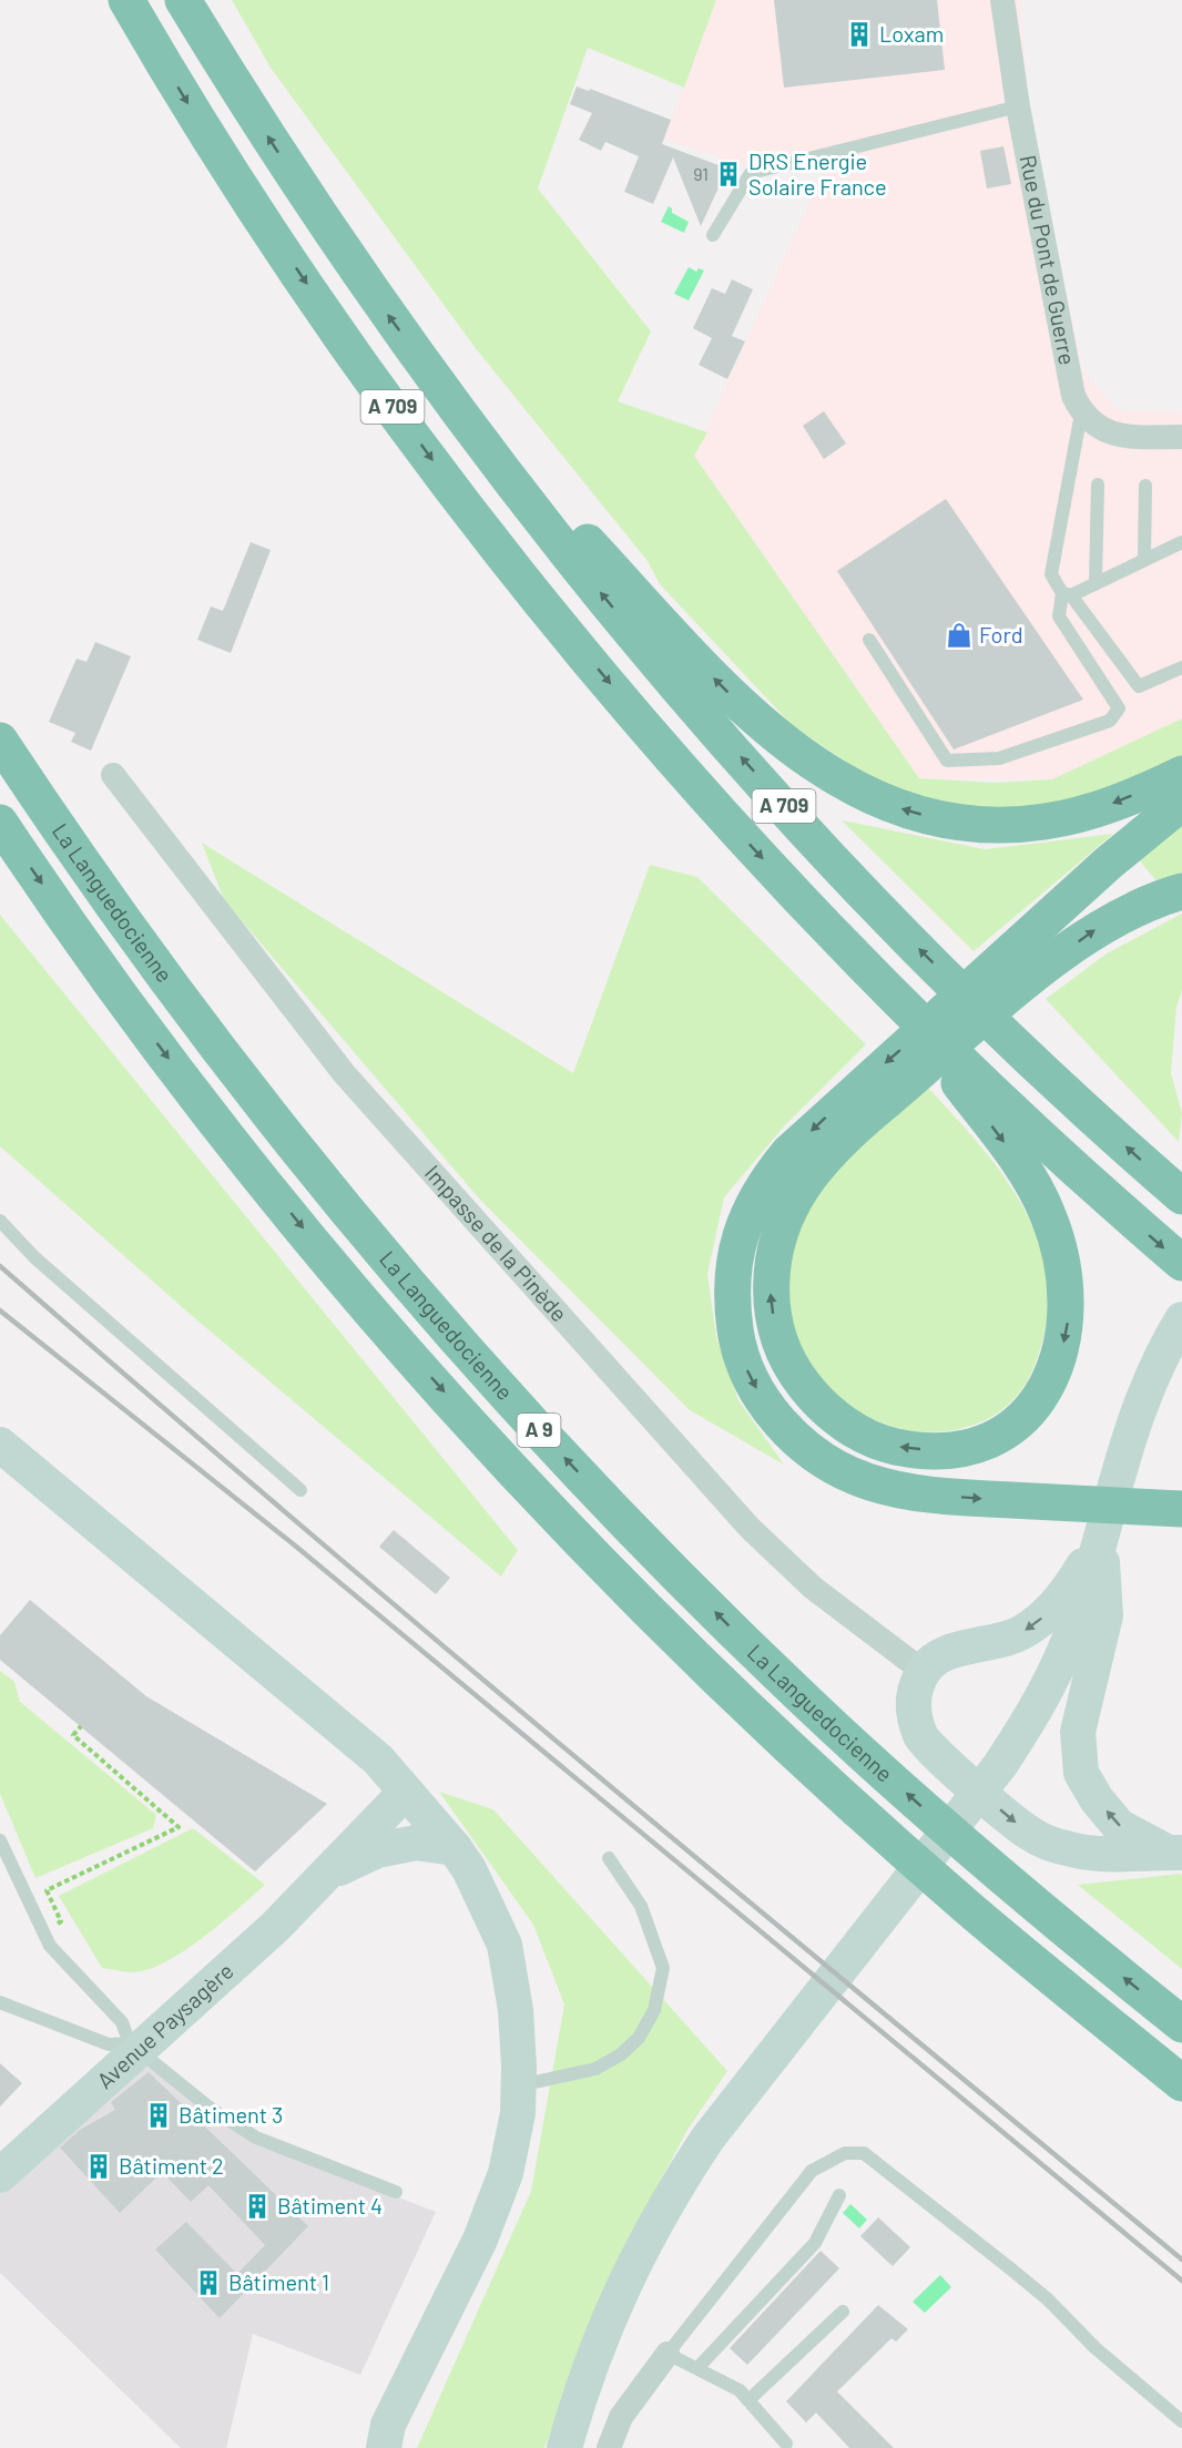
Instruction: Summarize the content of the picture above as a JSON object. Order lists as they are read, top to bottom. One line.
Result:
{"streets":{"highway":["A 709","La Languedocienne","A 9"],"street":["Rue du Pont de Guerre","Impasse de la Pinède","Avenue Paysagère"]},"places":{"building":["Loxam","DRS Energie Solaire France","Bâtiment 3","Bâtiment 2","Bâtiment 4","Bâtiment 1"],"shop":["Ford"]},"house_numbers":["91"]}
